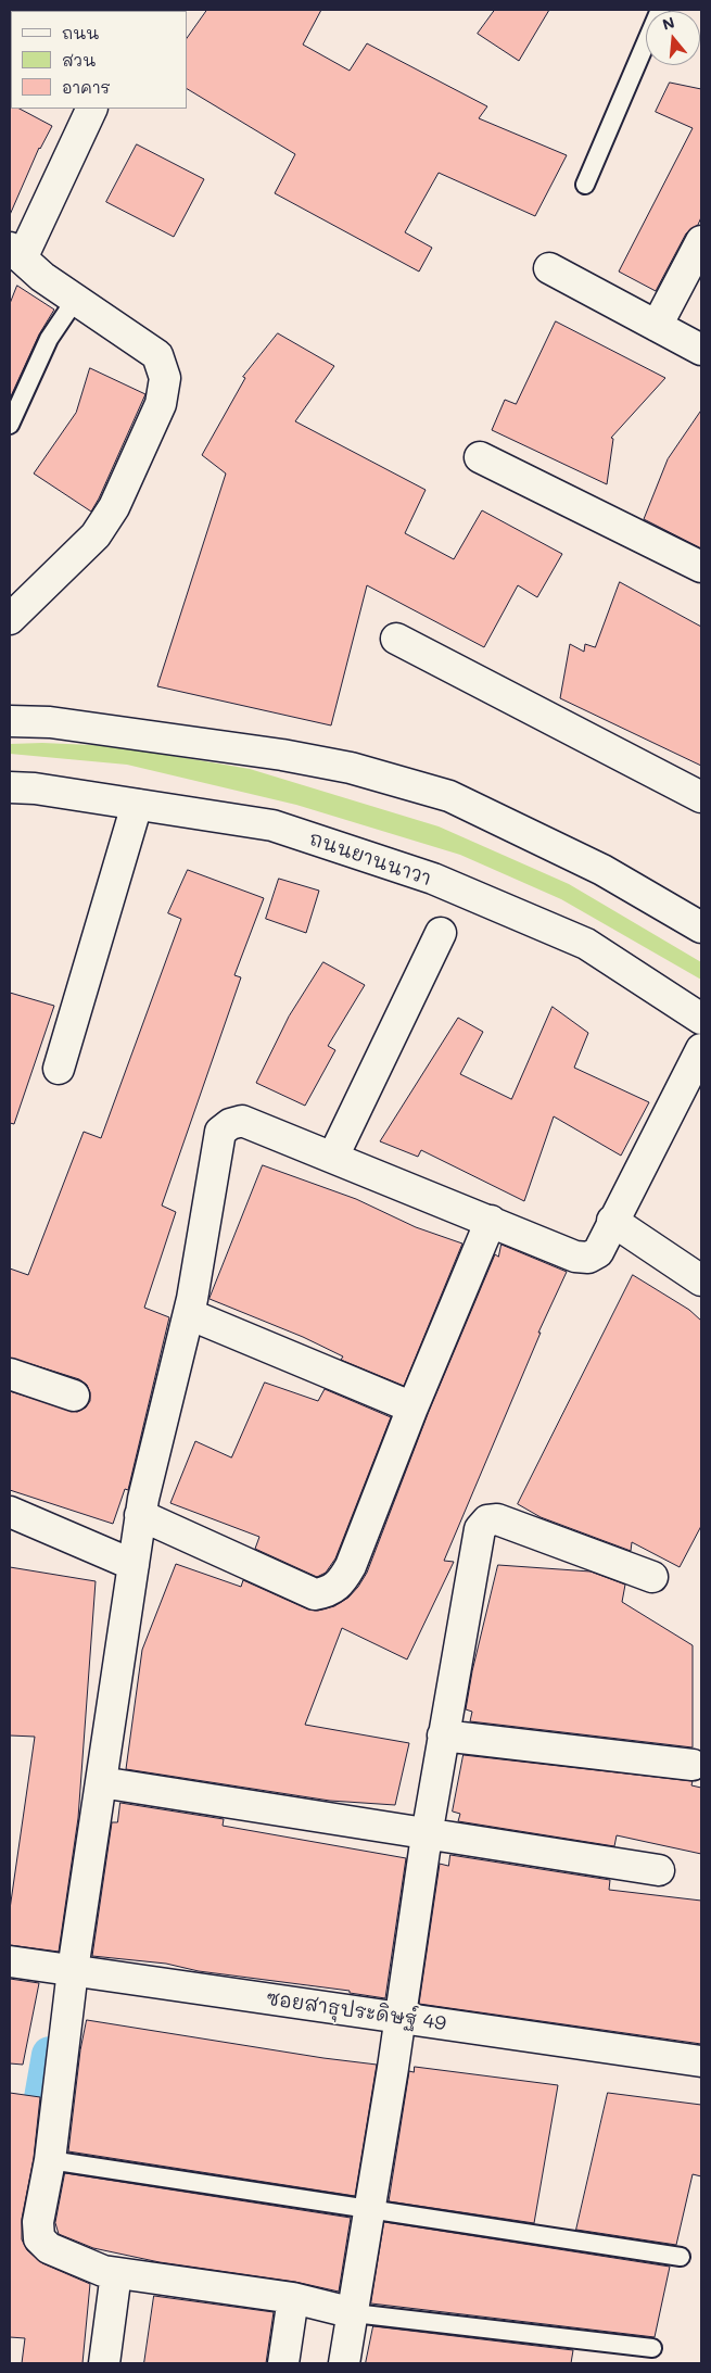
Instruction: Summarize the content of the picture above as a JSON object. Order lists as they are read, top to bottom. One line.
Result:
{"streets":{"street":["ถนนยานนาวา","ซอยสาธุประดิษฐ์ 49"]},"legend":["ถนน","สวน","อาคาร"],"north":"top"}
